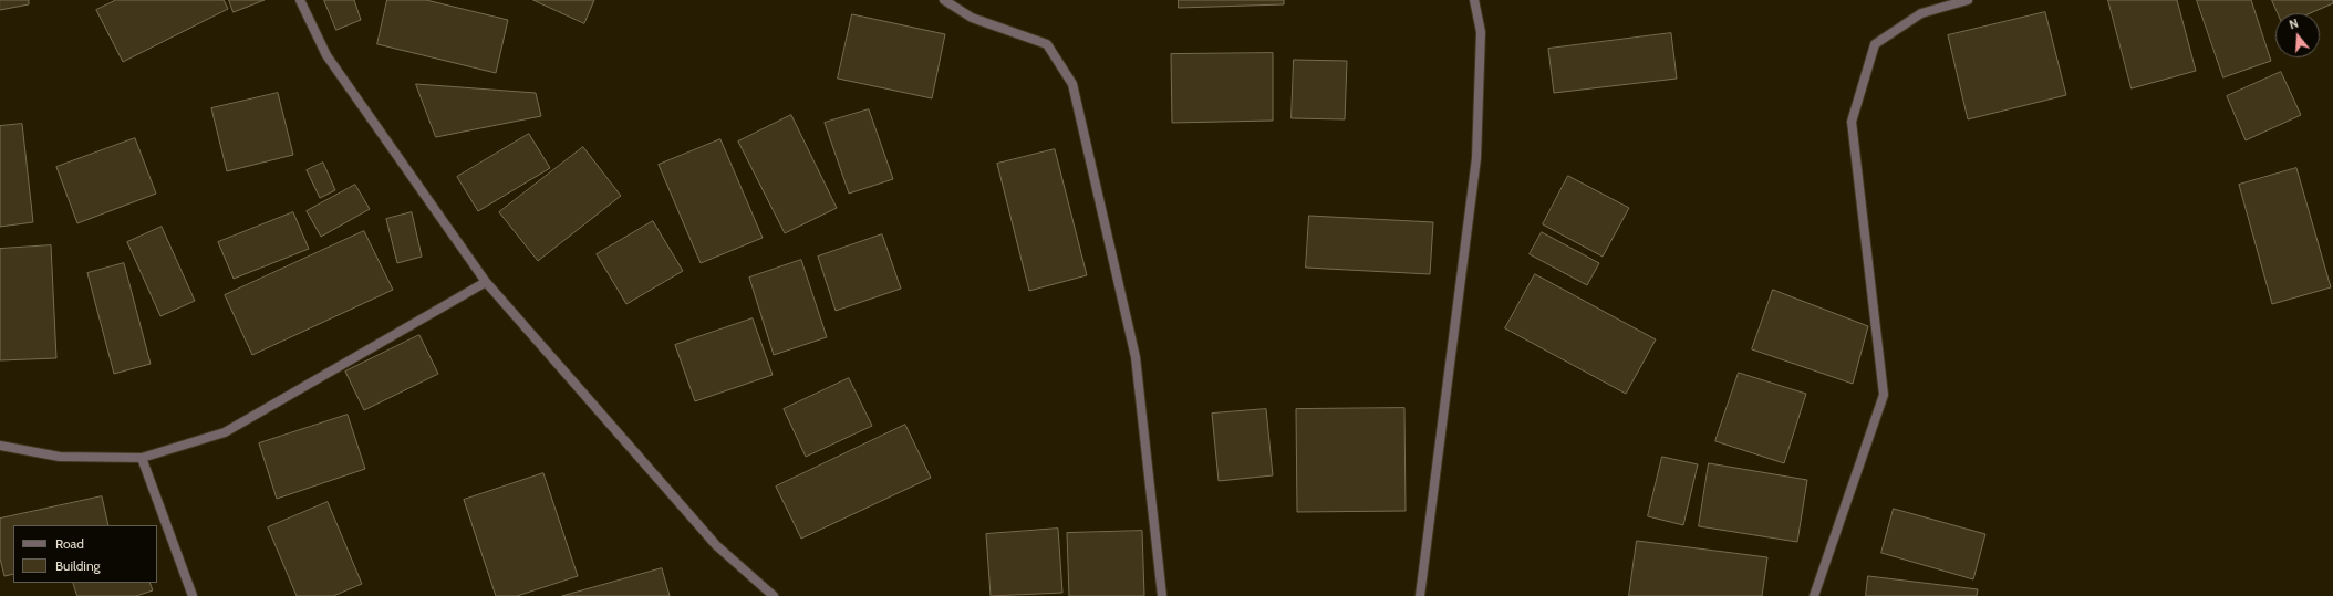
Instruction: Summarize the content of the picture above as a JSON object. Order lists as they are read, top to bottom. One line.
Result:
{"legend":["Road","Building"],"north":"top"}
